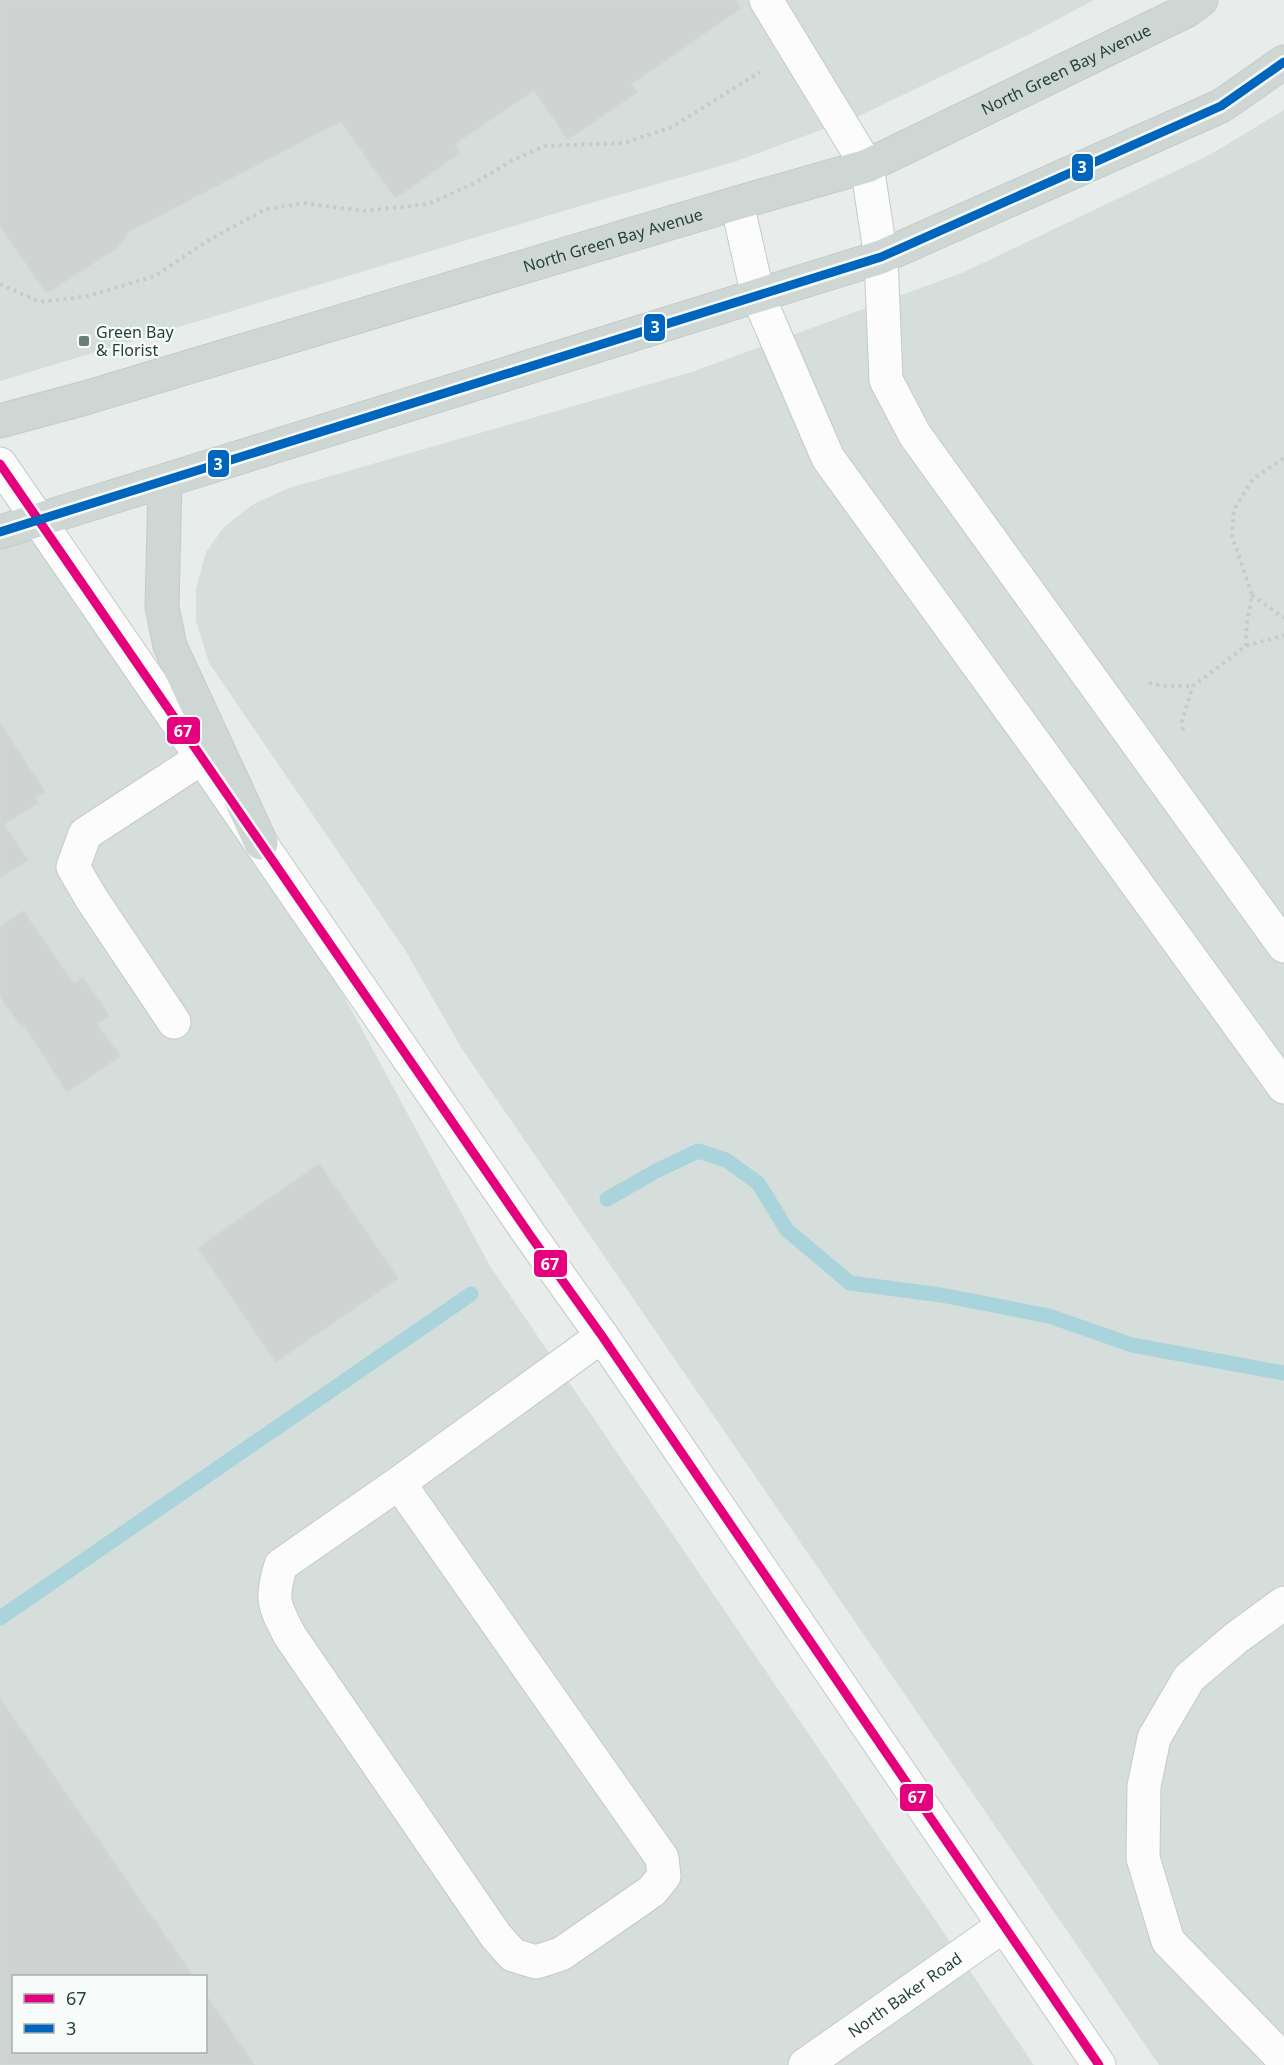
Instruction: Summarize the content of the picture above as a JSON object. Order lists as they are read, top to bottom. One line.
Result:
{"streets":{"main road":["North Green Bay Avenue"],"street":["North Baker Road"]},"places":{"transit":["Green Bay & Florist"]},"lines":["transit line 3","transit line 67"],"legend":["67","3"]}
